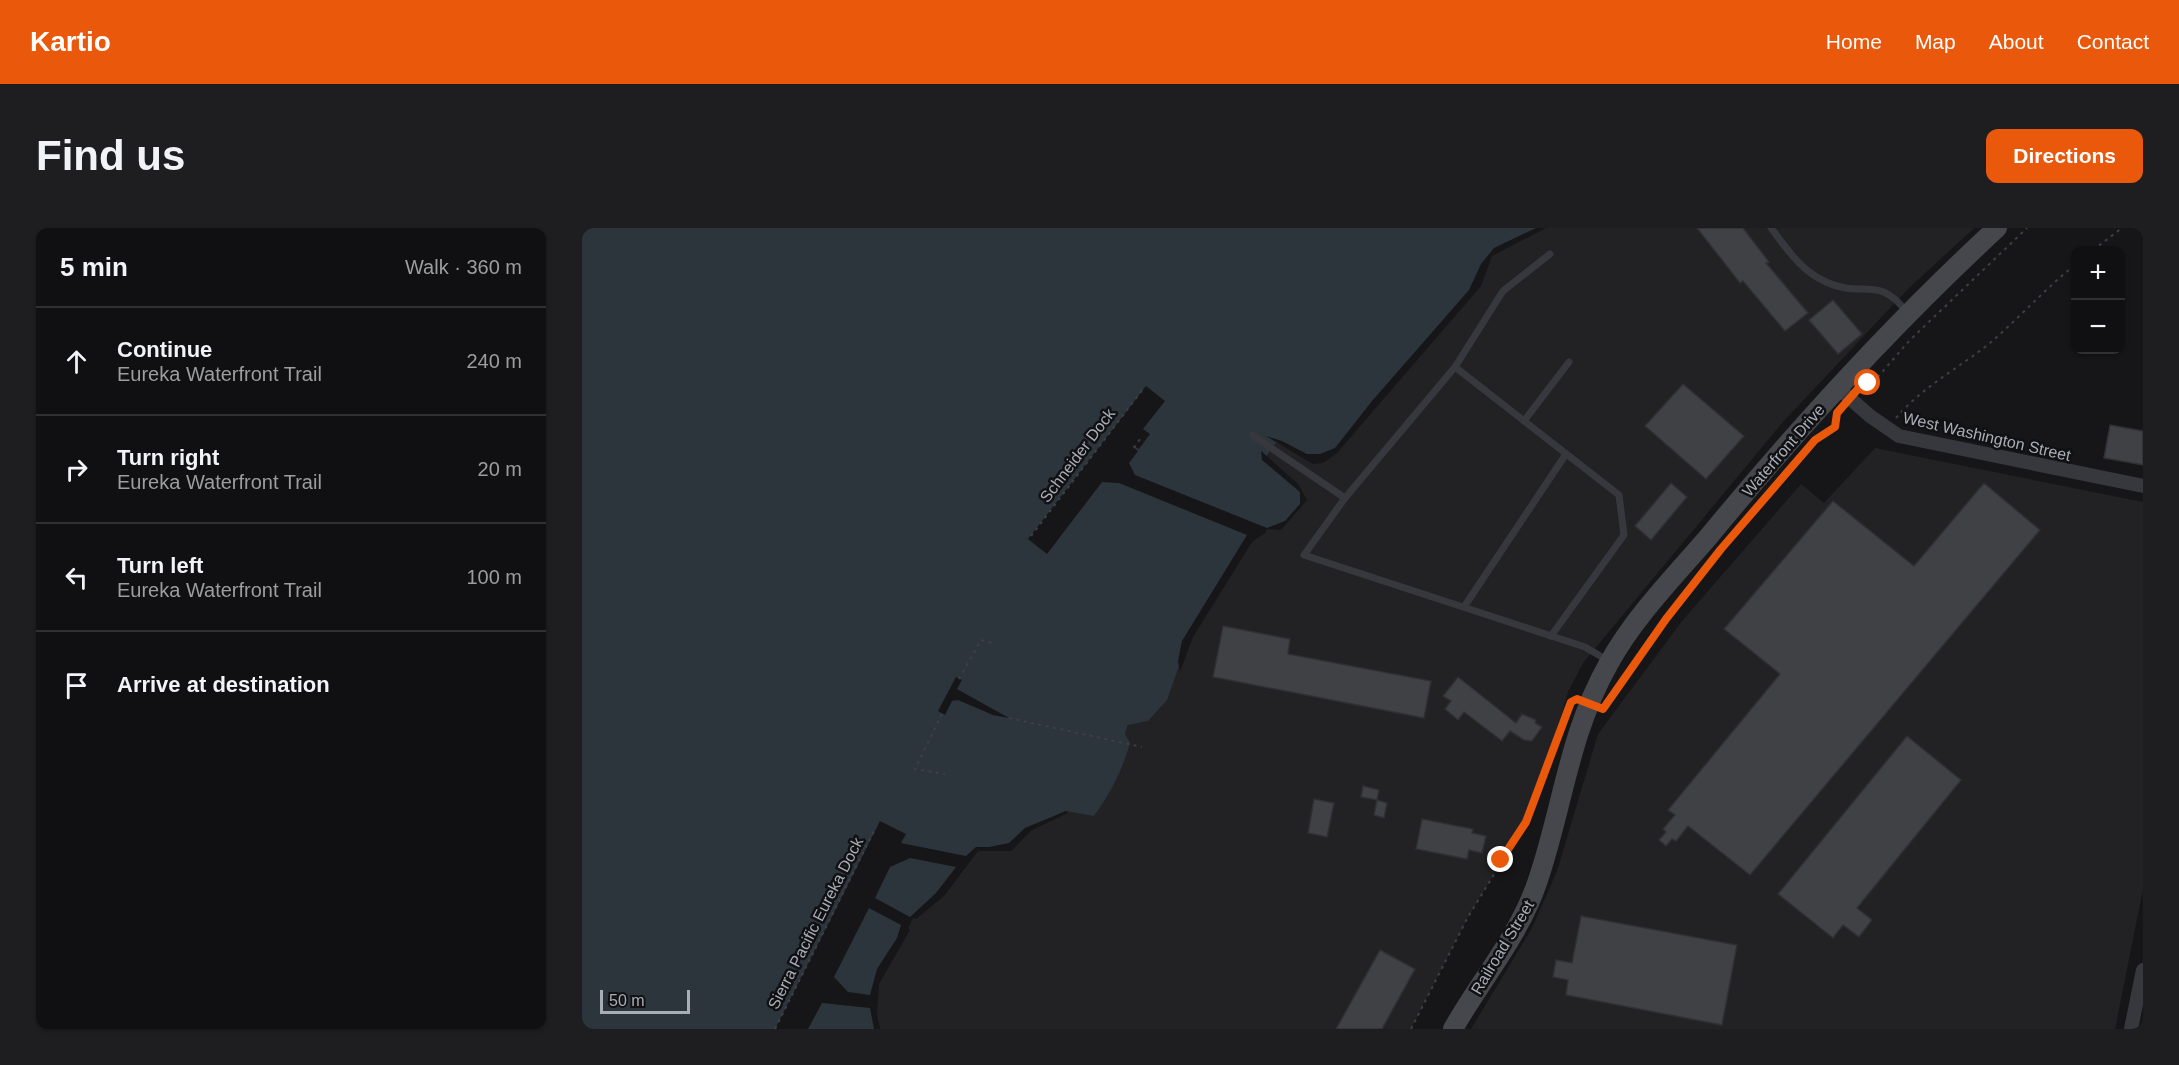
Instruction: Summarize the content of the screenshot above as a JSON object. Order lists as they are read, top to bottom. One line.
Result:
{"streets":{"street":["West Washington Street","Waterfront Drive","Railroad Street"],"path":["Schneider Dock","Sierra Pacific Eureka Dock"]},"crossings":[["West Washington Street","Waterfront Drive"],["Waterfront Drive","Railroad Street"]],"scale_bar":"50 m","page":{"header":"Kartio","nav":["Home","Map","About","Contact"],"buttons":"Directions","title":"Find us","heading":["5 min","Walk · 360 m"],"map_buttons":["+","−"],"list":[["Continue","Eureka Waterfront Trail","240 m"],["Turn right","Eureka Waterfront Trail","20 m"],["Turn left","Eureka Waterfront Trail","100 m"],"Arrive at destination"],"scale":"50 m"}}
